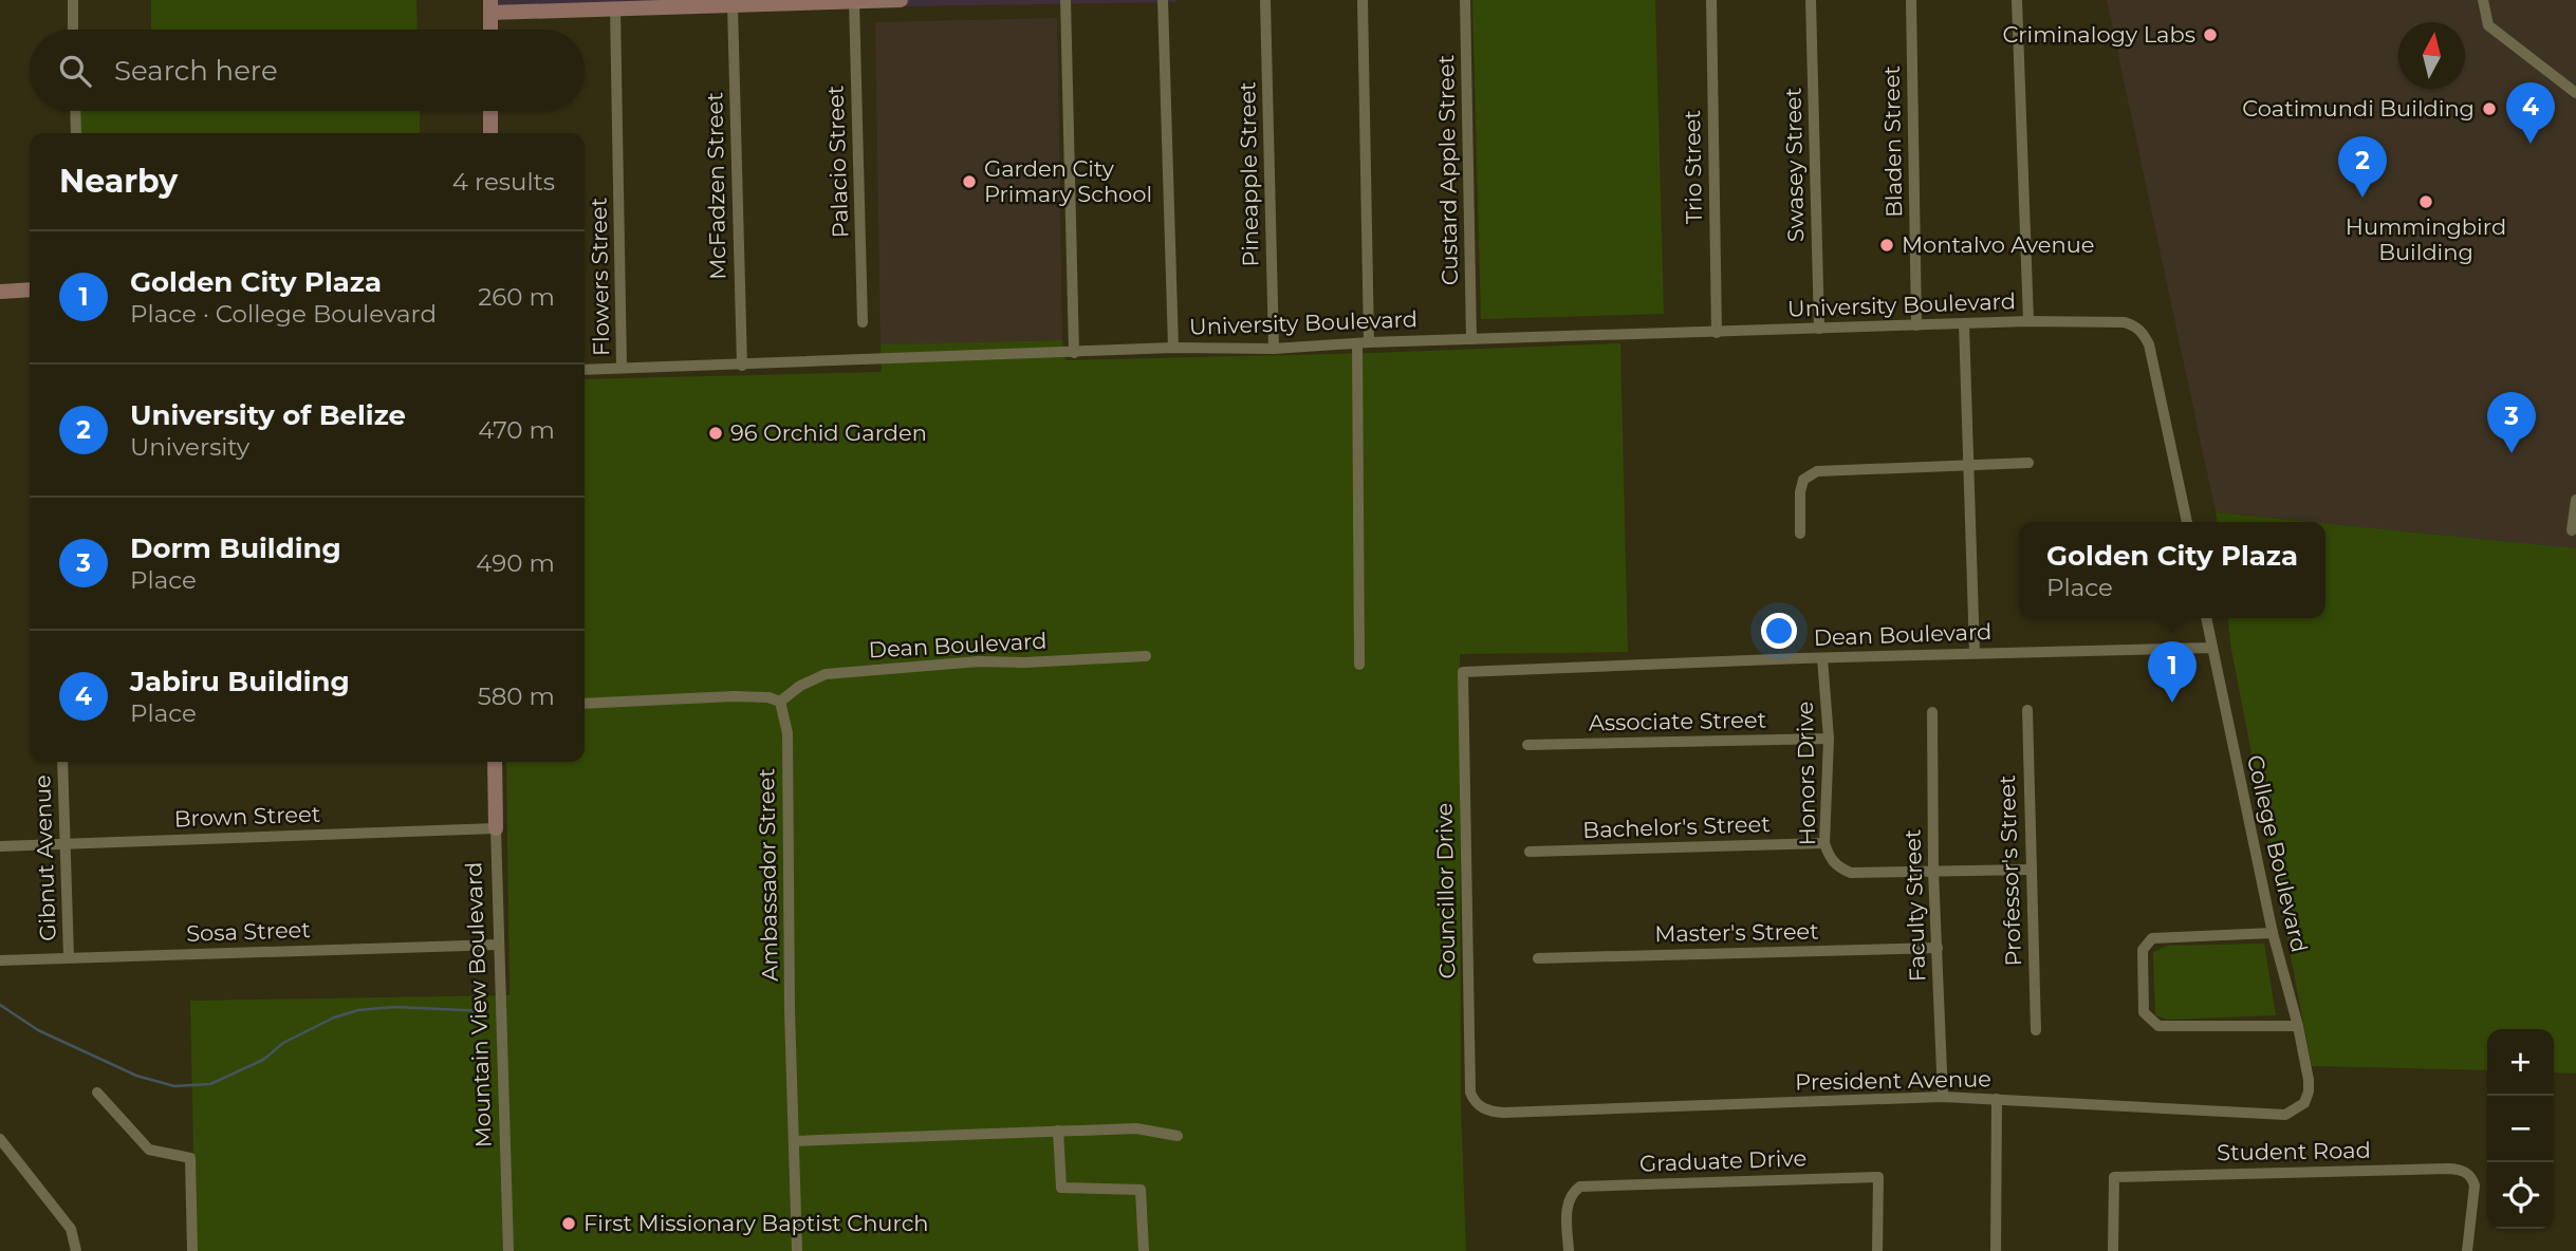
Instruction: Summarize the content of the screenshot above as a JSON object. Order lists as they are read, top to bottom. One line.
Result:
{"streets":{"street":["Bladen Street","Palacio Street","Swasey Street","Trio Street","Custard Apple Street","Pineapple Street","McFadzen Street","Flowers Street","University Boulevard","Dean Boulevard","Associate Street","Honors Drive","Brown Street","Bachelor's Street","College Boulevard","Gibnut Avenue","Professor's Street","Ambassador Street","Councillor Drive","Faculty Street","Sosa Street","Master's Street","Mountain View Boulevard","President Avenue","Student Road","Graduate Drive"]},"crossings":[["Bladen Street","University Boulevard"],["Swasey Street","University Boulevard"],["Trio Street","University Boulevard"],["Custard Apple Street","University Boulevard"],["Pineapple Street","University Boulevard"],["McFadzen Street","University Boulevard"],["Flowers Street","University Boulevard"],["Dean Boulevard","Honors Drive"],["Dean Boulevard","College Boulevard"],["Dean Boulevard","Ambassador Street"],["Dean Boulevard","Councillor Drive"],["Associate Street","Honors Drive"],["Honors Drive","Bachelor's Street"],["Honors Drive","Professor's Street"],["Honors Drive","Faculty Street"],["Brown Street","Gibnut Avenue"],["Brown Street","Mountain View Boulevard"],["College Boulevard","President Avenue"],["Gibnut Avenue","Sosa Street"],["Councillor Drive","President Avenue"],["Faculty Street","Master's Street"],["Faculty Street","President Avenue"],["Sosa Street","Mountain View Boulevard"]],"places":["Criminalogy Labs","Coatimundi Building","Garden City Primary School","Hummingbird Building","Montalvo Avenue","96 Orchid Garden","First Missionary Baptist Church"],"north":"top","page":{"search":"Search here","pins":["4","2","3","1"],"heading":["Nearby","4 results"],"list":[{"mark":"1","name":"Golden City Plaza","note":"Place · College Boulevard","value":"260 m"},{"mark":"2","name":"University of Belize","note":"University","value":"470 m"},{"mark":"3","name":"Dorm Building","note":"Place","value":"490 m"},{"mark":"4","name":"Jabiru Building","note":"Place","value":"580 m"}],"popup":["Golden City Plaza","Place"],"map_buttons":["+","−"]}}
